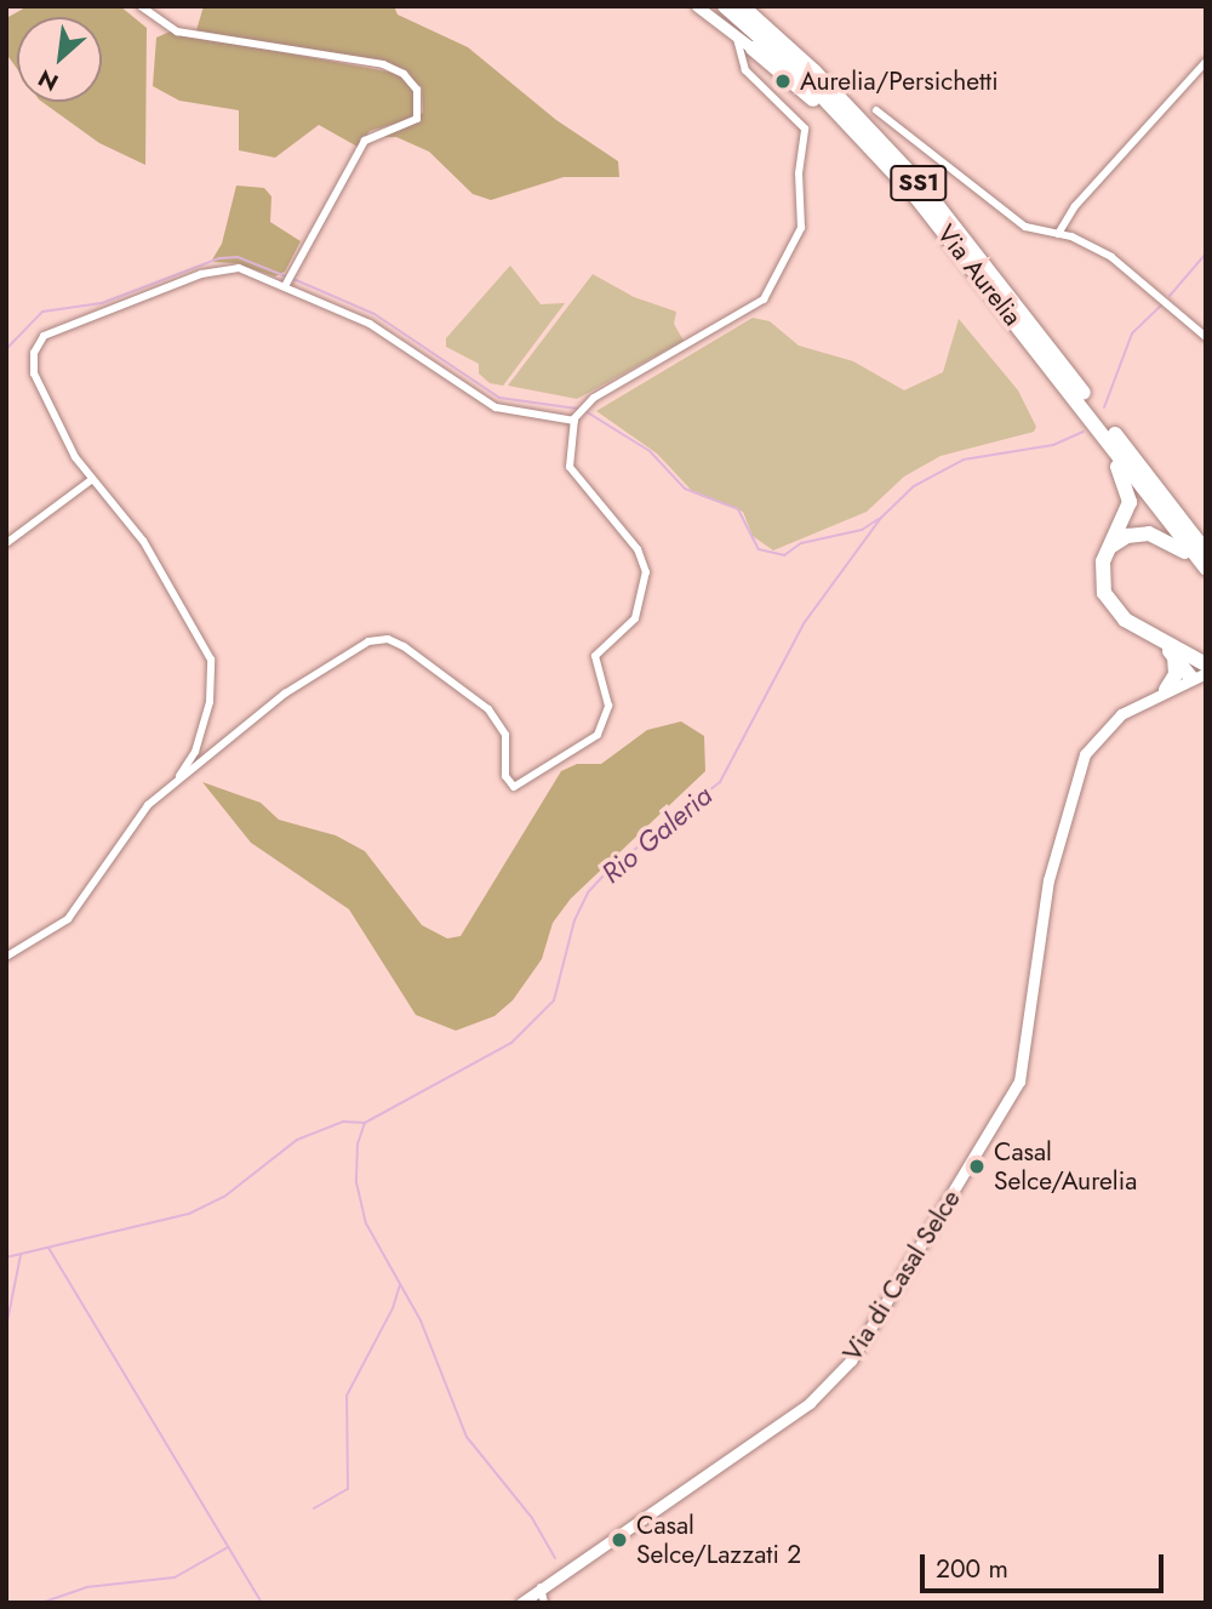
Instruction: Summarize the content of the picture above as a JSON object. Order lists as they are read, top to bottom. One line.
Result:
{"streets":{"highway":["SS1","Via Aurelia"],"main road":["Via di Casal Selce"]},"water":["Rio Galeria"],"places":["Aurelia/Persichetti","Casal Selce/Aurelia","Casal Selce/Lazzati 2"],"scale_bar":"200 m","north":"bottom left"}
